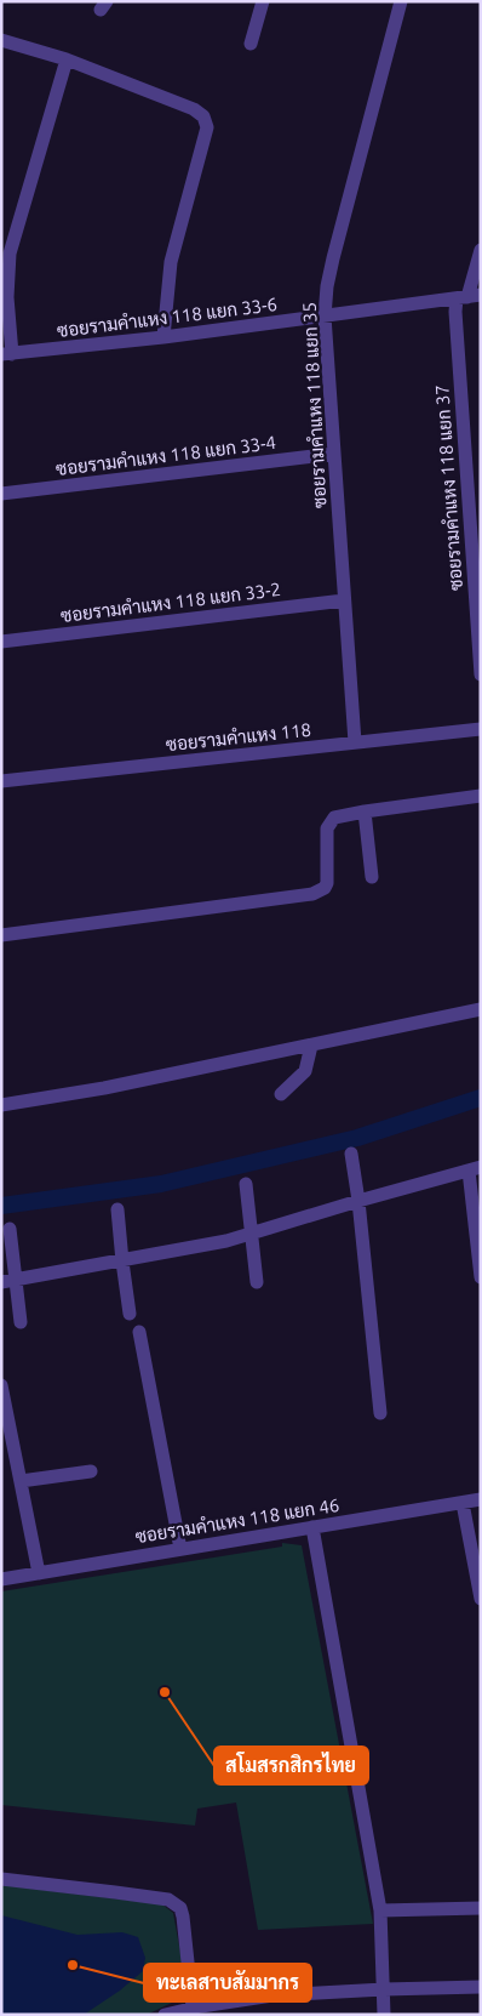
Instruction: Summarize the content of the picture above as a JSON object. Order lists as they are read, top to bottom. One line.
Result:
{"streets":{"street":["ซอยรามคำแหง 118 แยก 33-6","ซอยรามคำแหง 118 แยก 35","ซอยรามคำแหง 118 แยก 33-4","ซอยรามคำแหง 118 แยก 37","ซอยรามคำแหง 118 แยก 33-2","ซอยรามคำแหง 118","ซอยรามคำแหง 118 แยก 46"]},"crossings":[["ซอยรามคำแหง 118 แยก 33-6","ซอยรามคำแหง 118 แยก 35"],["ซอยรามคำแหง 118 แยก 33-6","ซอยรามคำแหง 118 แยก 37"],["ซอยรามคำแหง 118 แยก 35","ซอยรามคำแหง 118 แยก 33-4"],["ซอยรามคำแหง 118 แยก 35","ซอยรามคำแหง 118 แยก 33-2"],["ซอยรามคำแหง 118 แยก 35","ซอยรามคำแหง 118"]],"places":["สโมสรกสิกรไทย","ทะเลสาบสัมมากร"]}
